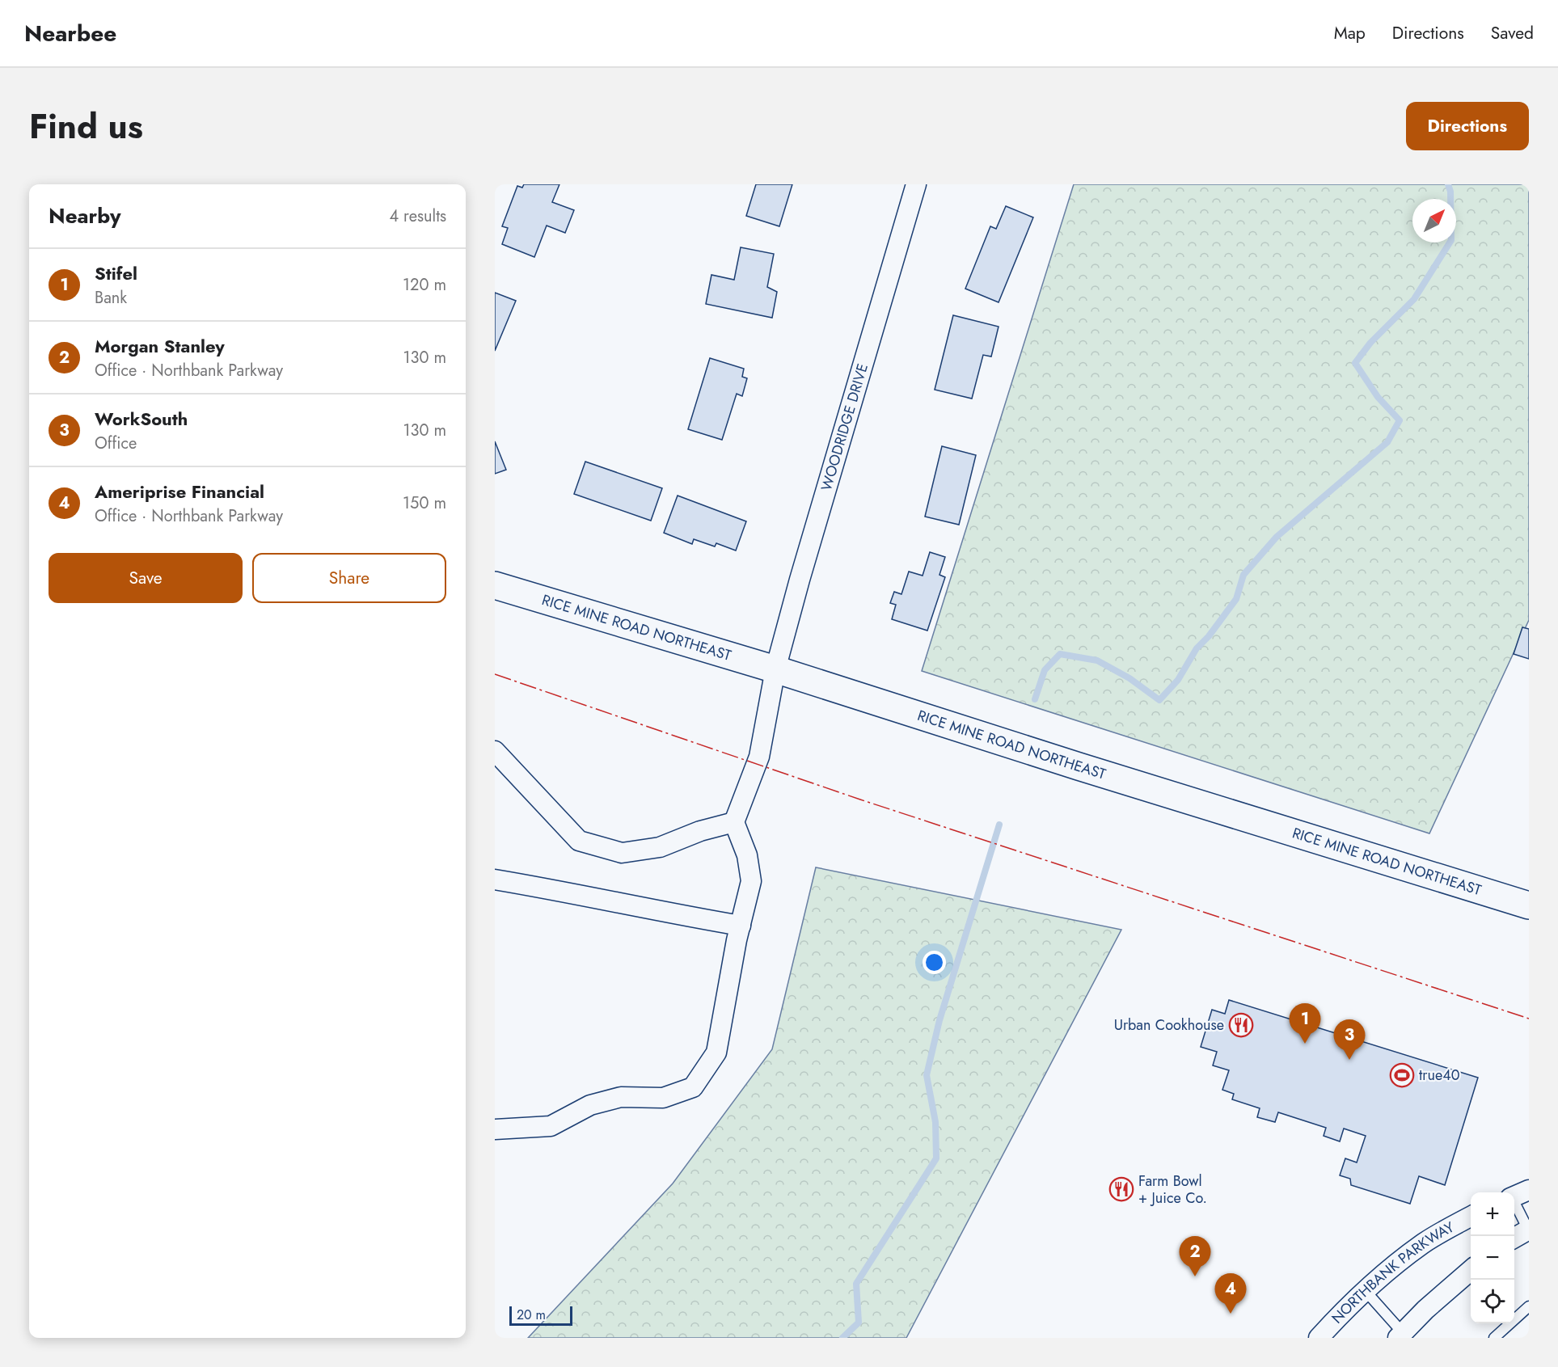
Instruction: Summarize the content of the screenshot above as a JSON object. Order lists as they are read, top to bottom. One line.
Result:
{"streets":{"main road":["RICE MINE ROAD NORTHEAST"],"street":["WOODRIDGE DRIVE","NORTHBANK PARKWAY"]},"crossings":[["WOODRIDGE DRIVE","RICE MINE ROAD NORTHEAST"]],"places":{"restaurant":["Urban Cookhouse","Farm Bowl + Juice Co."],"sports":["true40"]},"scale_bar":"20 m","north":"top right","page":{"header":"Nearbee","nav":["Map","Directions","Saved"],"title":"Find us","buttons":["Directions",["Save","Share"]],"heading":["Nearby","4 results"],"list":[{"mark":"1","name":"Stifel","note":"Bank","value":"120 m"},{"mark":"2","name":"Morgan Stanley","note":"Office · Northbank Parkway","value":"130 m"},{"mark":"3","name":"WorkSouth","note":"Office","value":"130 m"},{"mark":"4","name":"Ameriprise Financial","note":"Office · Northbank Parkway","value":"150 m"}],"pins":["1","3","2","4"],"map_buttons":["+","−"],"scale":"20 m"}}
